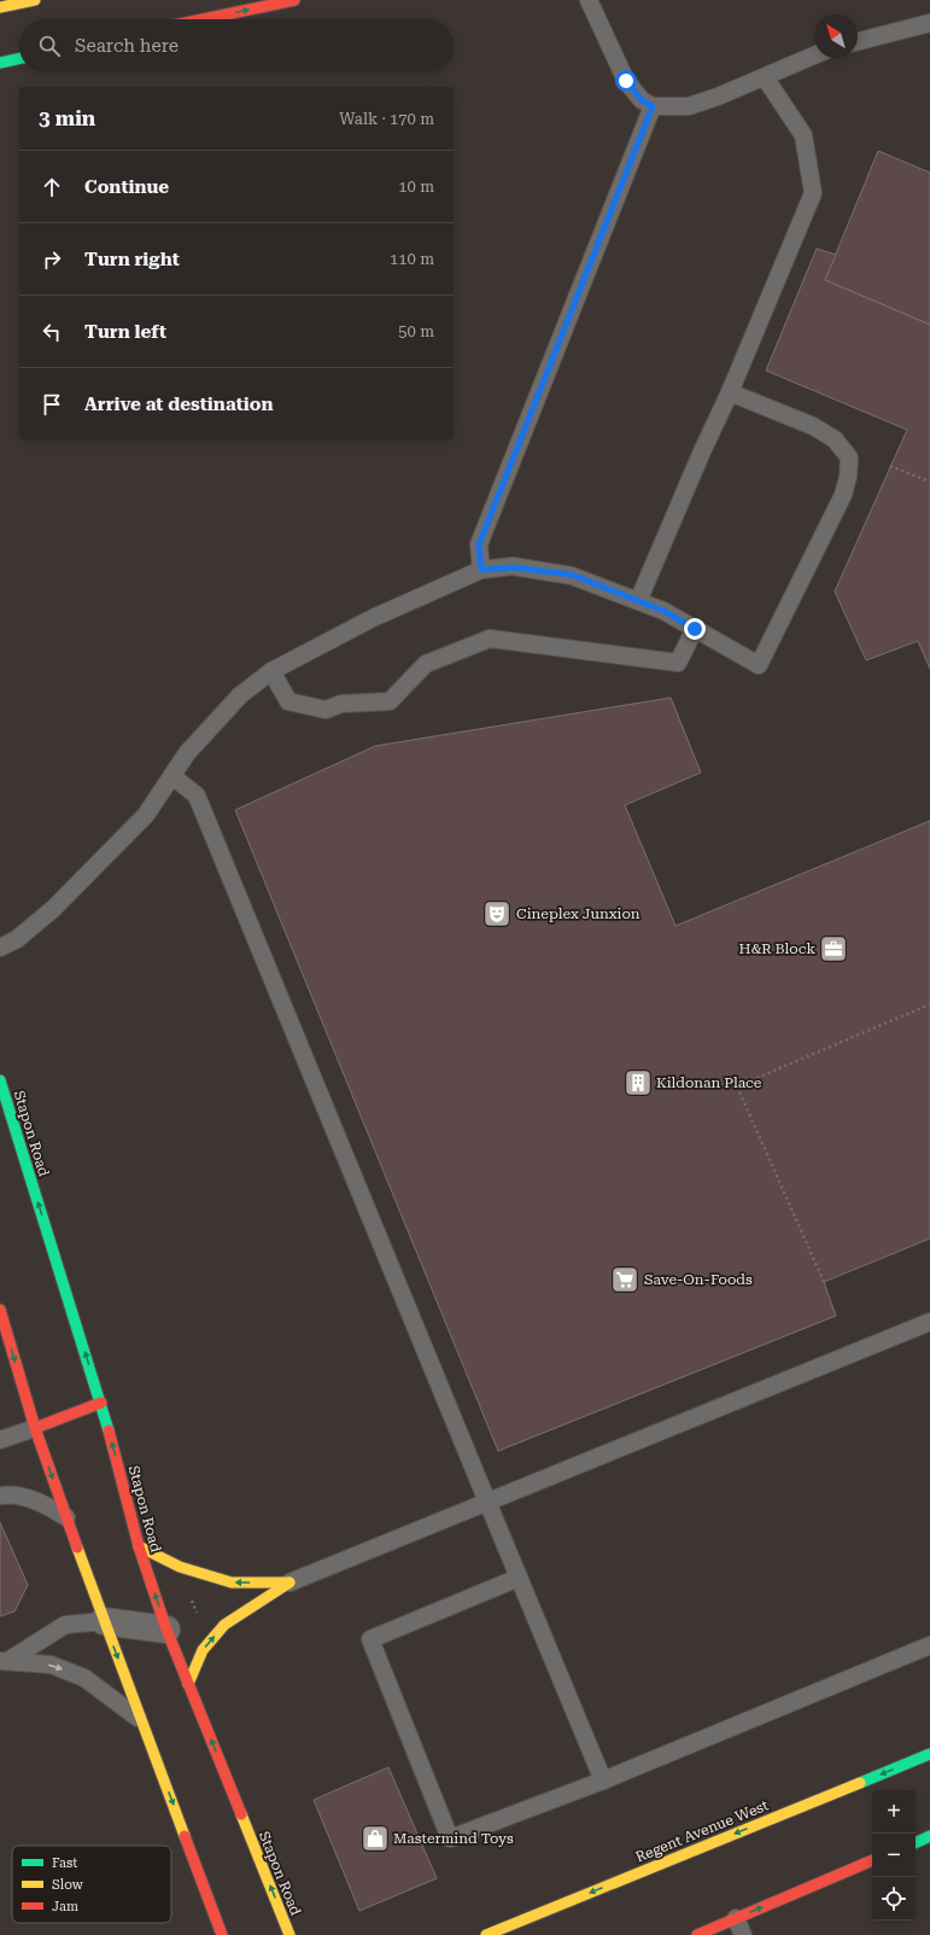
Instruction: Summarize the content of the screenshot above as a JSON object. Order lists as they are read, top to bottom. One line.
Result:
{"streets":{"street":["Stapon Road","Regent Avenue West"]},"places":{"theatre":["Cineplex Junxion"],"office":["H&R Block"],"building":["Kildonan Place"],"supermarket":["Save-On-Foods"],"shop":["Mastermind Toys"]},"legend":["Fast","Slow","Jam"],"north":"top left","page":{"search":"Search here","heading":["3 min","Walk · 170 m"],"list":[["Continue","10 m"],["Turn right","110 m"],["Turn left","50 m"],"Arrive at destination"],"map_buttons":["+","−"]}}
